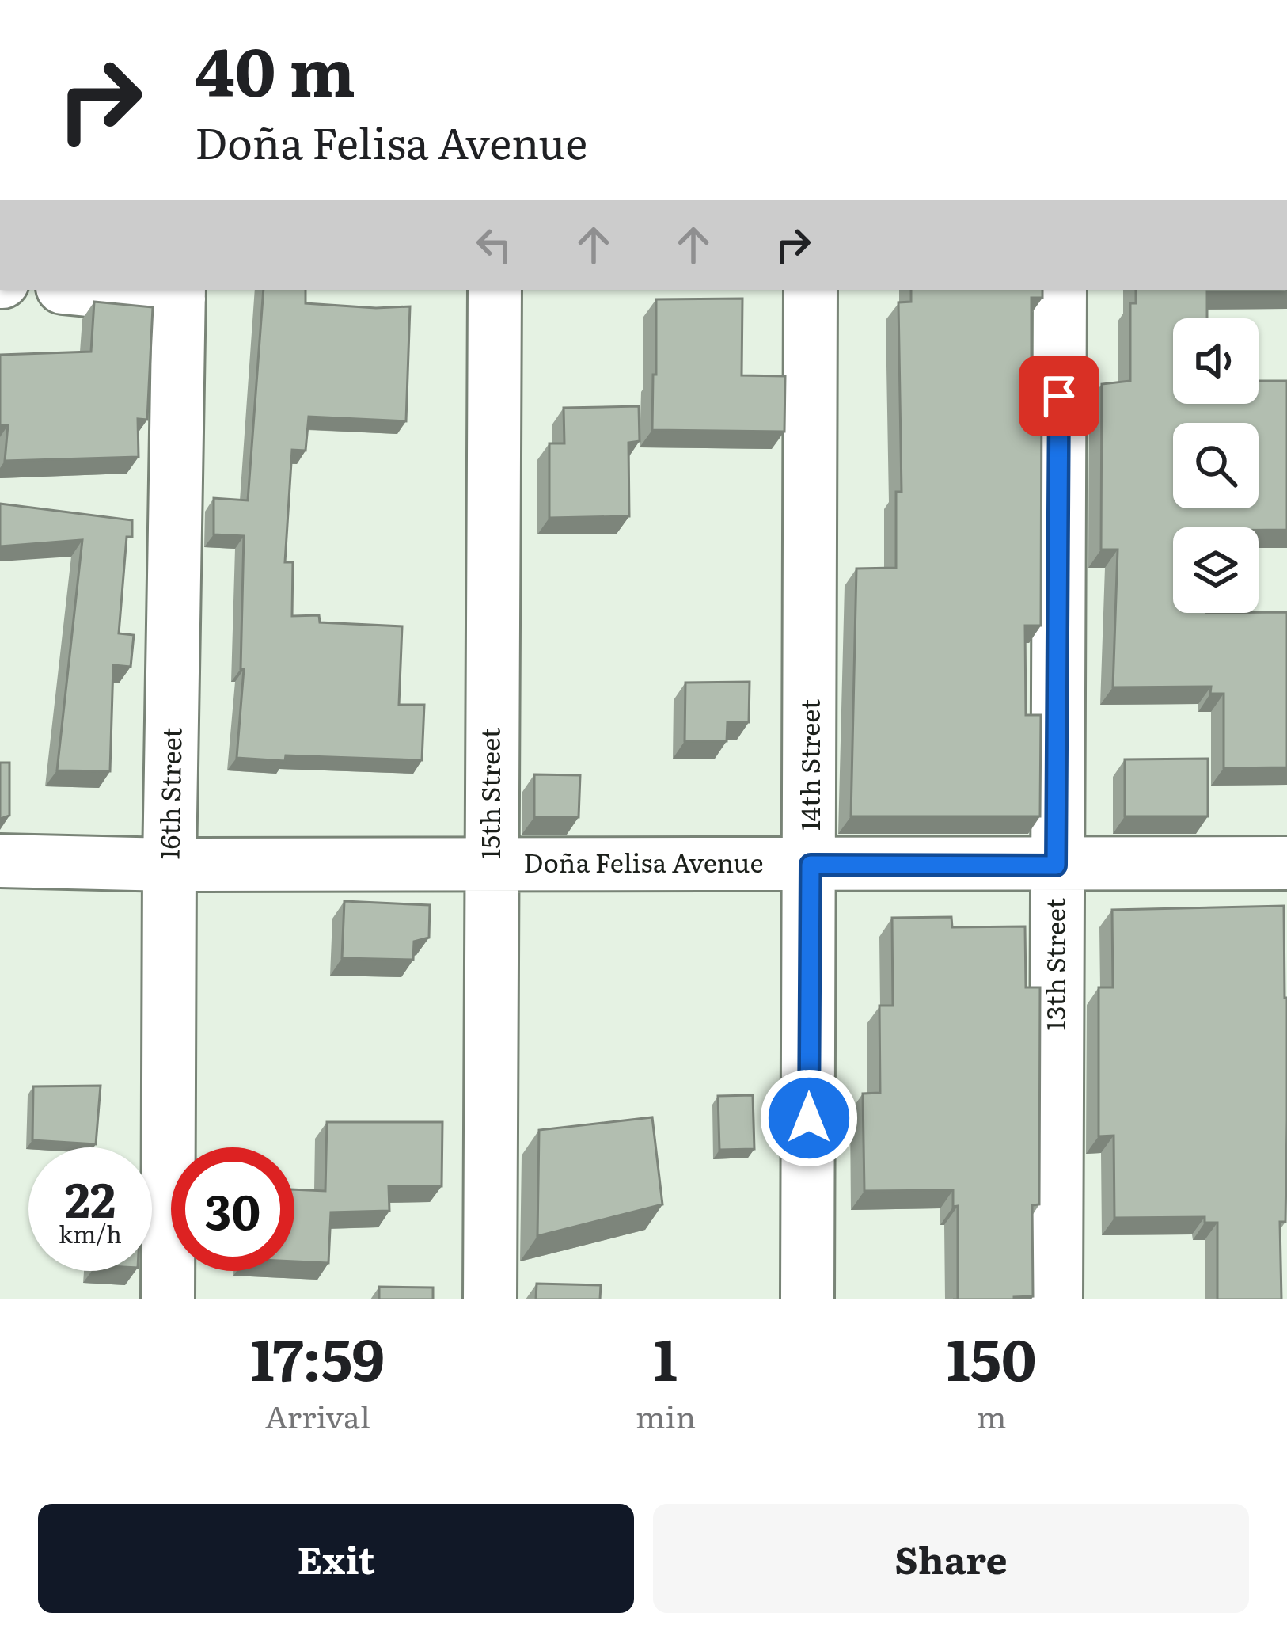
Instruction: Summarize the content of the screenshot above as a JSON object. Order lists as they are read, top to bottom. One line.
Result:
{"streets":{"street":["14th Street","16th Street","15th Street","Doña Felisa Avenue","13th Street"]},"crossings":[["14th Street","Doña Felisa Avenue"],["16th Street","Doña Felisa Avenue"],["15th Street","Doña Felisa Avenue"],["Doña Felisa Avenue","13th Street"]],"page":{"turn":["40 m","Doña Felisa Avenue"],"speed":"22 km/h","limit":"30","eta":["17:59","Arrival","1","min","150","m"],"buttons":["Exit","Share"]}}
